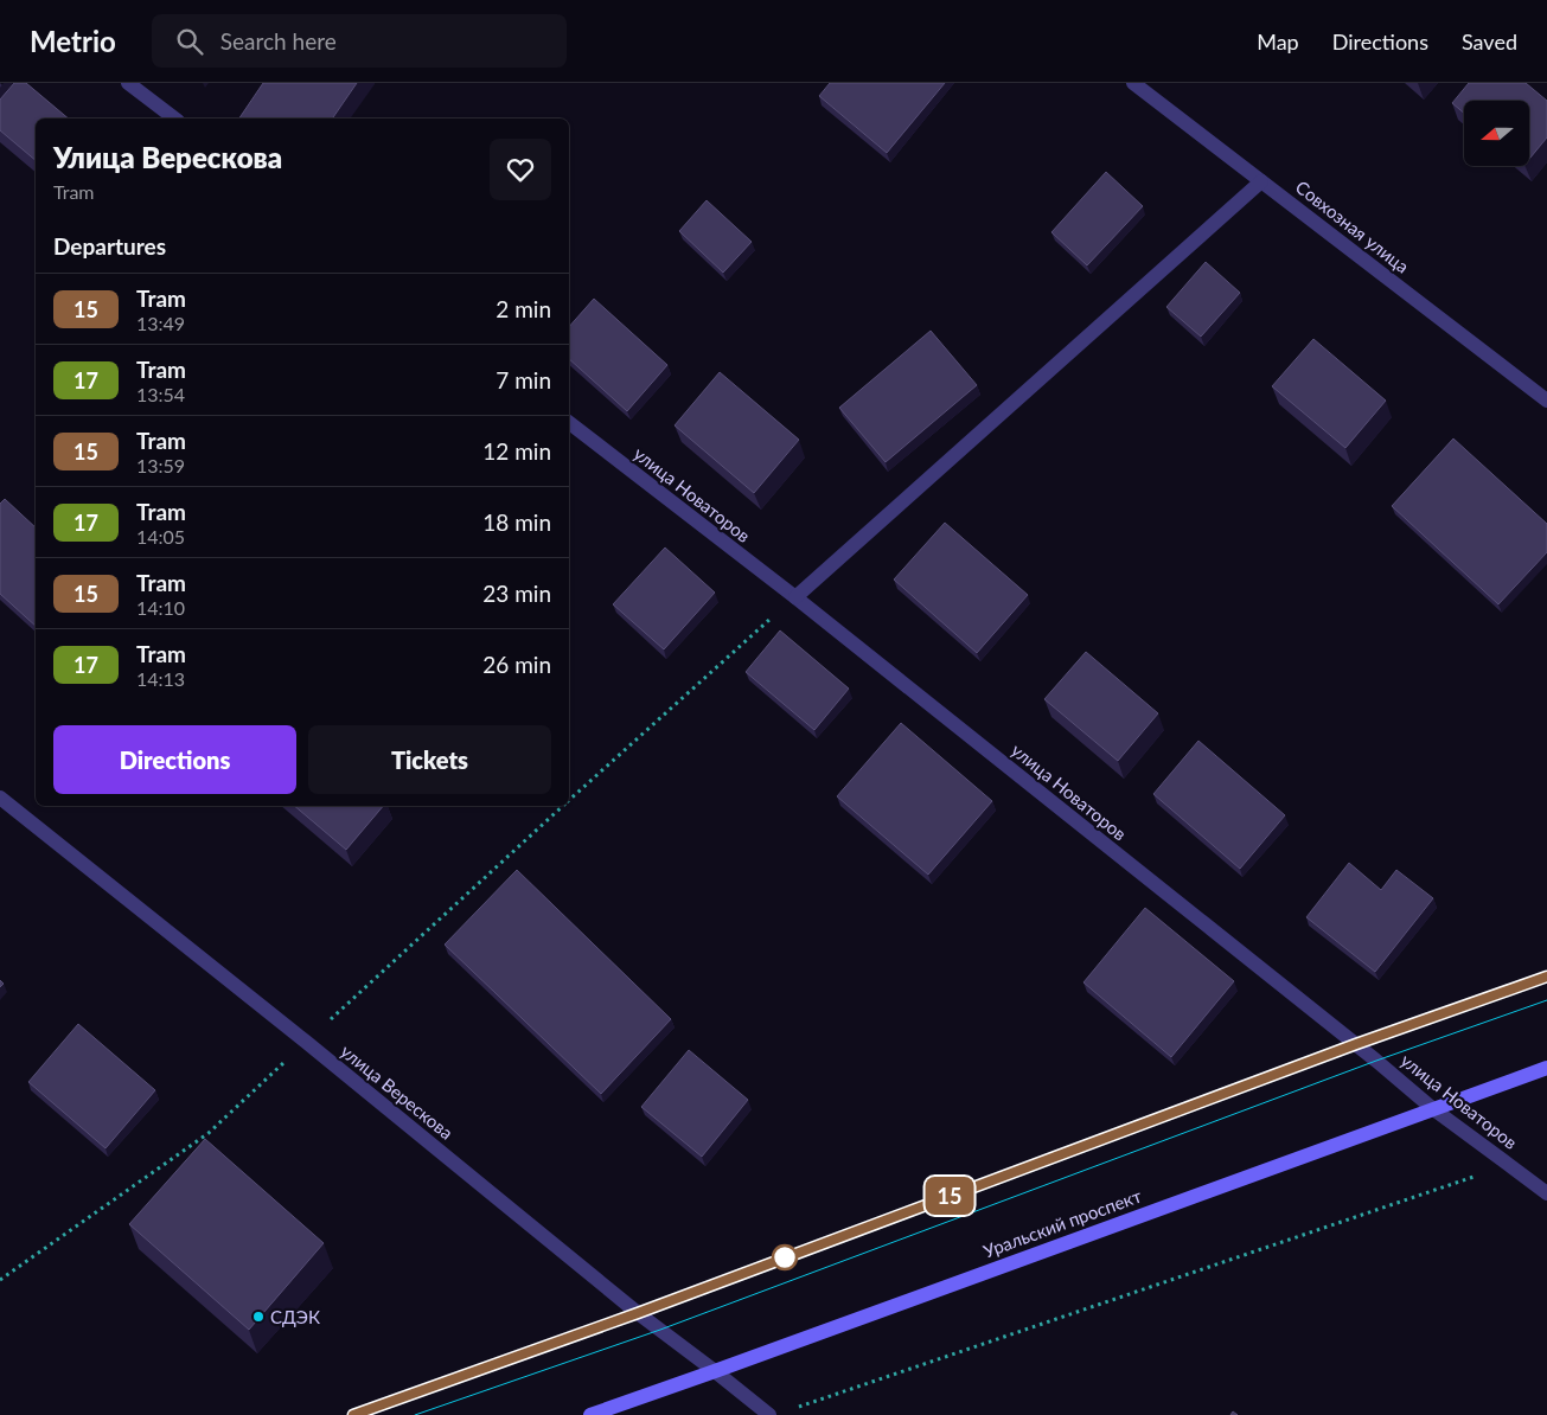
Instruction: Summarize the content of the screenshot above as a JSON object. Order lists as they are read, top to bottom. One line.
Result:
{"streets":{"main road":["Уральский проспект"],"street":["Совхозная улица","улица Новаторов","улица Верескова"]},"crossings":[["улица Новаторов","Уральский проспект"],["улица Верескова","Уральский проспект"]],"places":["СДЭК"],"lines":["tram line 15"],"north":"left","page":{"header":"Metrio","search":"Search here","nav":["Map","Directions","Saved"],"on_map":"15","heading":[["Улица Верескова","Tram"],"Departures"],"list":[{"mark":"15","name":"Tram","note":"13:49","value":"2 min"},{"mark":"17","name":"Tram","note":"13:54","value":"7 min"},{"mark":"15","name":"Tram","note":"13:59","value":"12 min"},{"mark":"17","name":"Tram","note":"14:05","value":"18 min"},{"mark":"15","name":"Tram","note":"14:10","value":"23 min"},{"mark":"17","name":"Tram","note":"14:13","value":"26 min"}],"buttons":["Directions","Tickets"]}}
